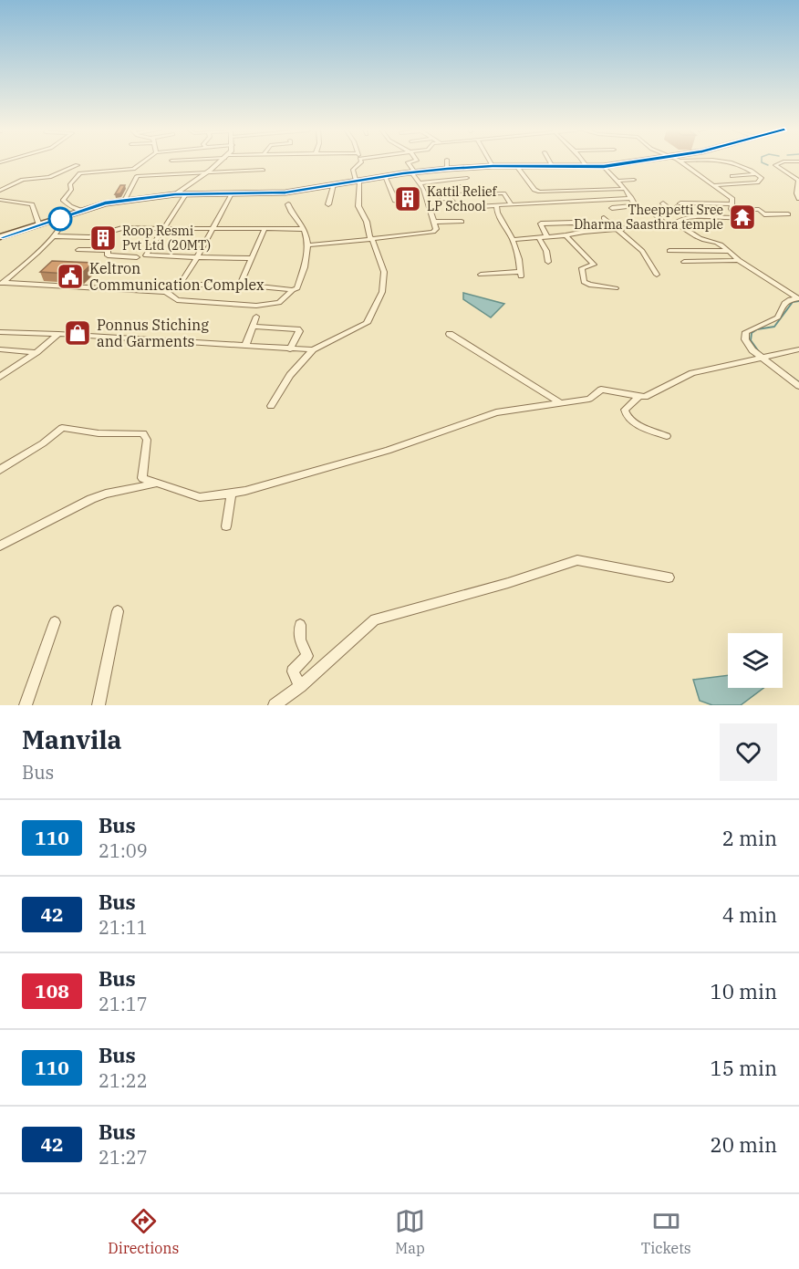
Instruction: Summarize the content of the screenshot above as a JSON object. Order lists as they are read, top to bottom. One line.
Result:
{"places":{"building":["Kattil Relief LP School","Roop Resmi Pvt Ltd (20MT)"],"temple":["Theeppetti Sree Dharma Saasthra temple"],"public building":["Keltron Communication Complex"],"shop":["Ponnus Stiching and Garments"]},"lines":["bus line 110"],"page":{"heading":["Manvila","Bus"],"list":[{"mark":"110","name":"Bus","note":"21:09","value":"2 min"},{"mark":"42","name":"Bus","note":"21:11","value":"4 min"},{"mark":"108","name":"Bus","note":"21:17","value":"10 min"},{"mark":"110","name":"Bus","note":"21:22","value":"15 min"},{"mark":"42","name":"Bus","note":"21:27","value":"20 min"}],"tabs":["Directions","Map","Tickets"]}}
